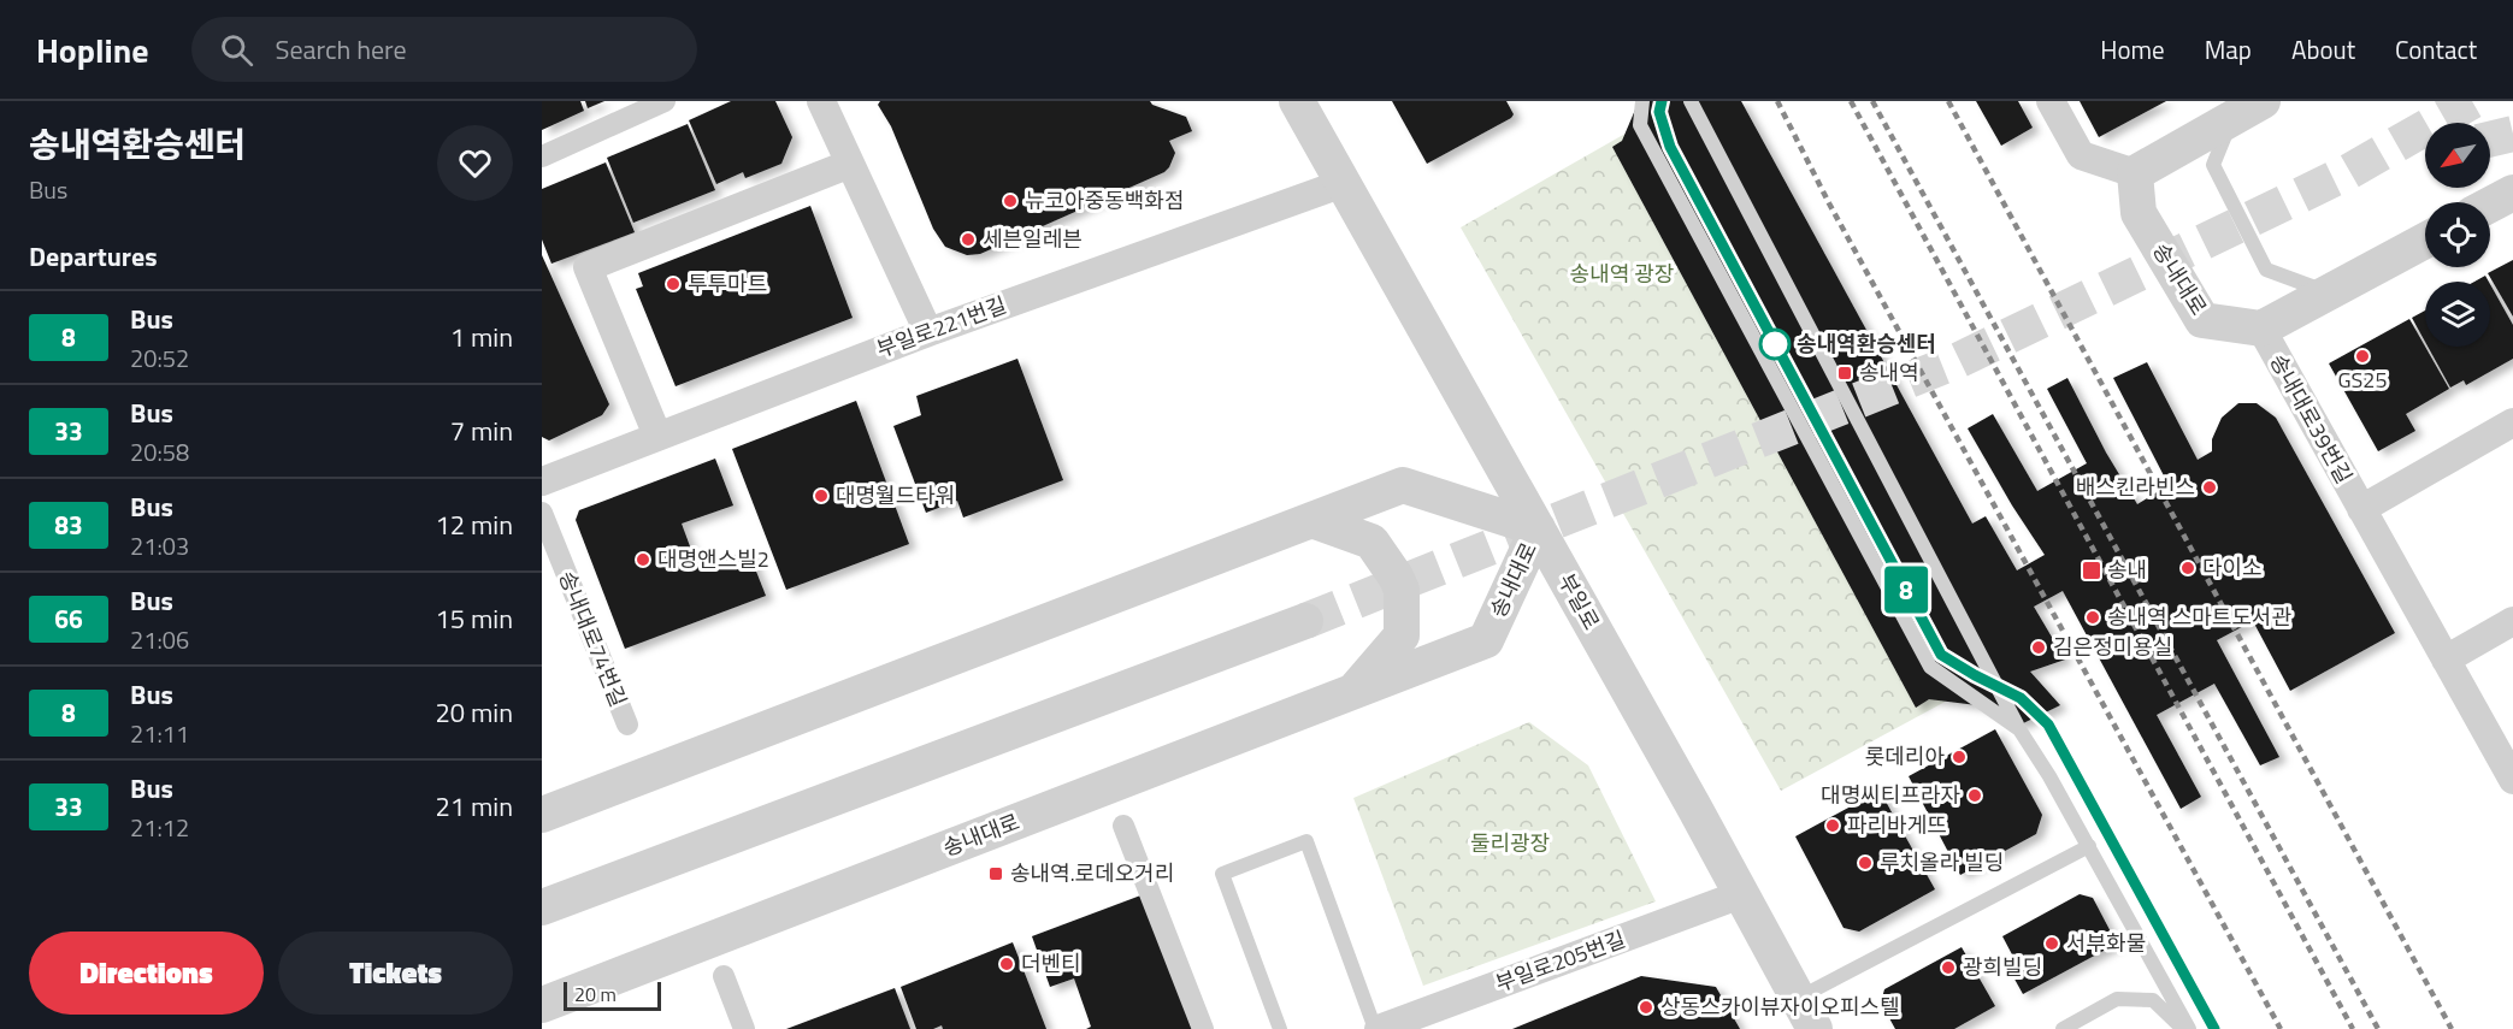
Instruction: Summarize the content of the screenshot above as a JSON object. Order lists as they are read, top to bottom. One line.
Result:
{"streets":{"street":["송내대로","부일로221번길","송내대로39번길","부일로","송내대로74번길","부일로205번길"]},"crossings":[["송내대로","송내대로39번길"],["송내대로","부일로"],["부일로221번길","부일로"],["부일로","부일로205번길"]],"parks":["송내역 광장","둘리광장"],"places":{"other":["뉴코아중동백화점","세븐일레븐","투투마트","송내역환승센터","GS25","배스킨라빈스","대명월드타워","대명앤스빌2","다이소","송내역 스마트도서관","김은정미용실","롯데리아","대명씨티프라자","파리바게뜨","루치올라 빌딩","서부화물","더벤티","광희빌딩","상동스카이뷰자이오피스텔"],"transit":["송내역","송내","송내역.로데오거리"]},"lines":["bus line 8"],"scale_bar":"20 m","north":"bottom left","page":{"header":"Hopline","search":"Search here","nav":["Home","Map","About","Contact"],"heading":[["송내역환승센터","Bus"],"Departures"],"on_map":"8","list":[{"mark":"8","name":"Bus","note":"20:52","value":"1 min"},{"mark":"33","name":"Bus","note":"20:58","value":"7 min"},{"mark":"83","name":"Bus","note":"21:03","value":"12 min"},{"mark":"66","name":"Bus","note":"21:06","value":"15 min"},{"mark":"8","name":"Bus","note":"21:11","value":"20 min"},{"mark":"33","name":"Bus","note":"21:12","value":"21 min"}],"buttons":["Directions","Tickets"],"scale":"20 m"}}
